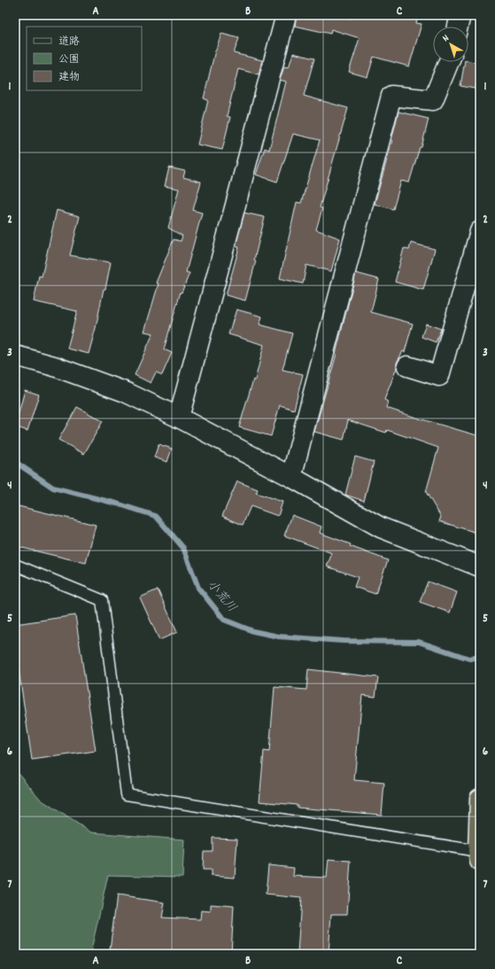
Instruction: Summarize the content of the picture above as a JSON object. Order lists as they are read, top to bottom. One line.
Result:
{"water":["小荒川"],"legend":["道路","公園","建物"],"north":"top left","grid":{"columns":["A","B","C"],"rows":["1","2","3","4","5","6","7"]}}
